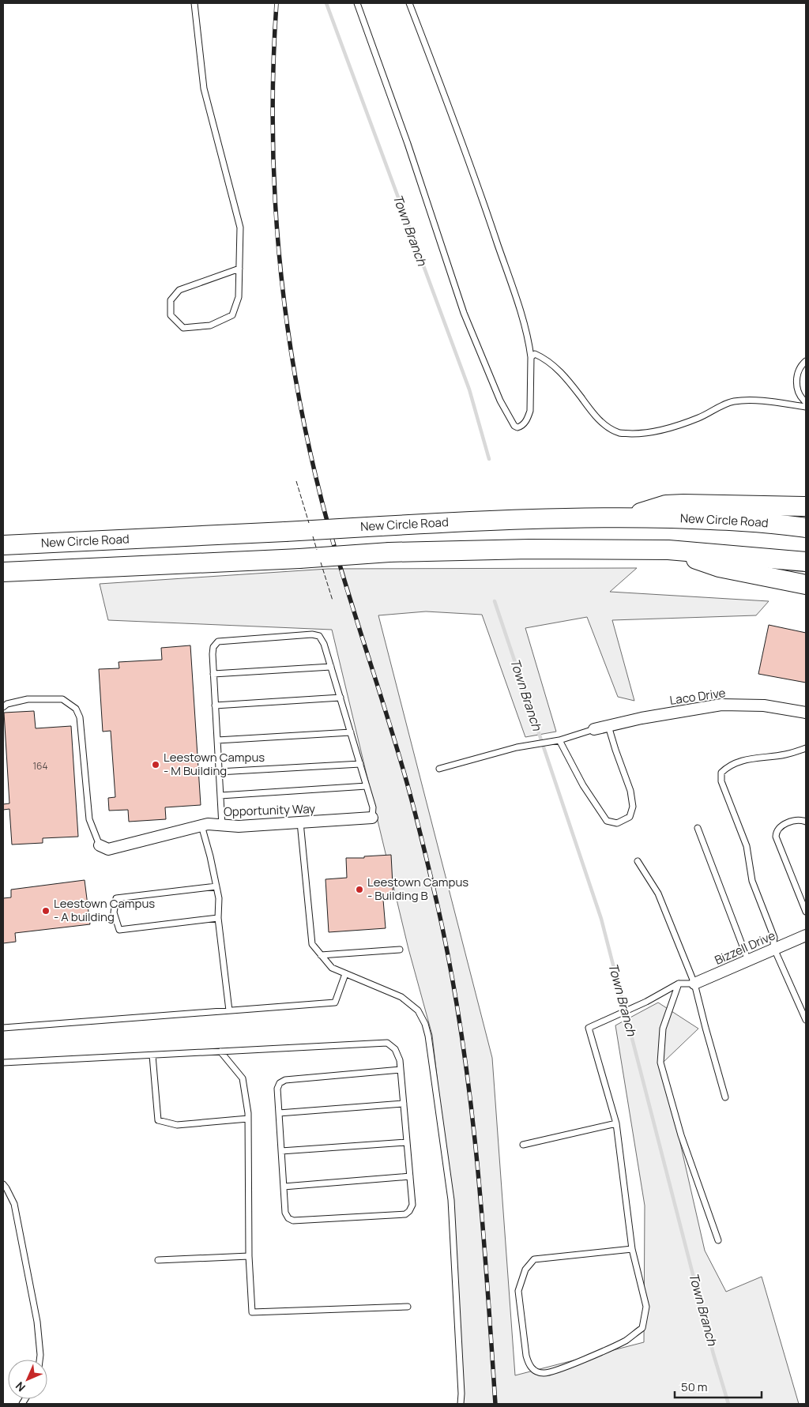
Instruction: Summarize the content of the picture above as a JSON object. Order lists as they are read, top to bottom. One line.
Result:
{"streets":{"highway":["New Circle Road"],"street":["Laco Drive","Opportunity Way","Bizzell Drive"]},"water":["Town Branch"],"places":["Leestown Campus - M Building","Leestown Campus - Building B","Leestown Campus - A building"],"house_numbers":["164"],"scale_bar":"50 m","north":"bottom left"}
